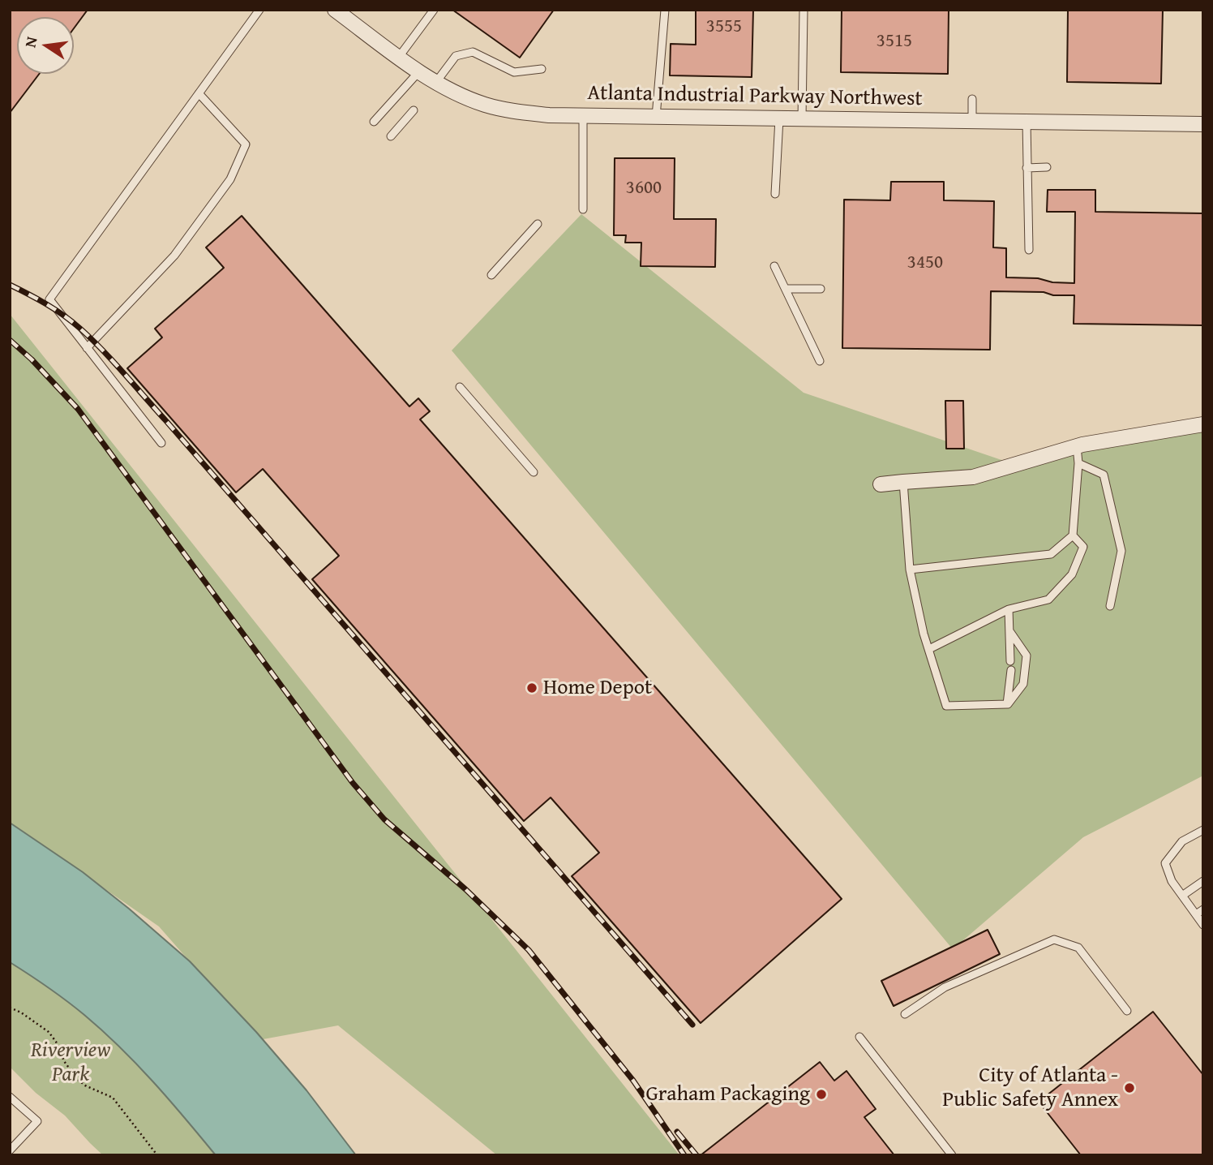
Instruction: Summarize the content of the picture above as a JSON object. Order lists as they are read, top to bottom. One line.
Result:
{"streets":{"street":["Atlanta Industrial Parkway Northwest"]},"parks":["Riverview Park"],"places":["Home Depot","City of Atlanta - Public Safety Annex","Graham Packaging"],"house_numbers":["3555","3515","3600","3450"],"north":"left"}
